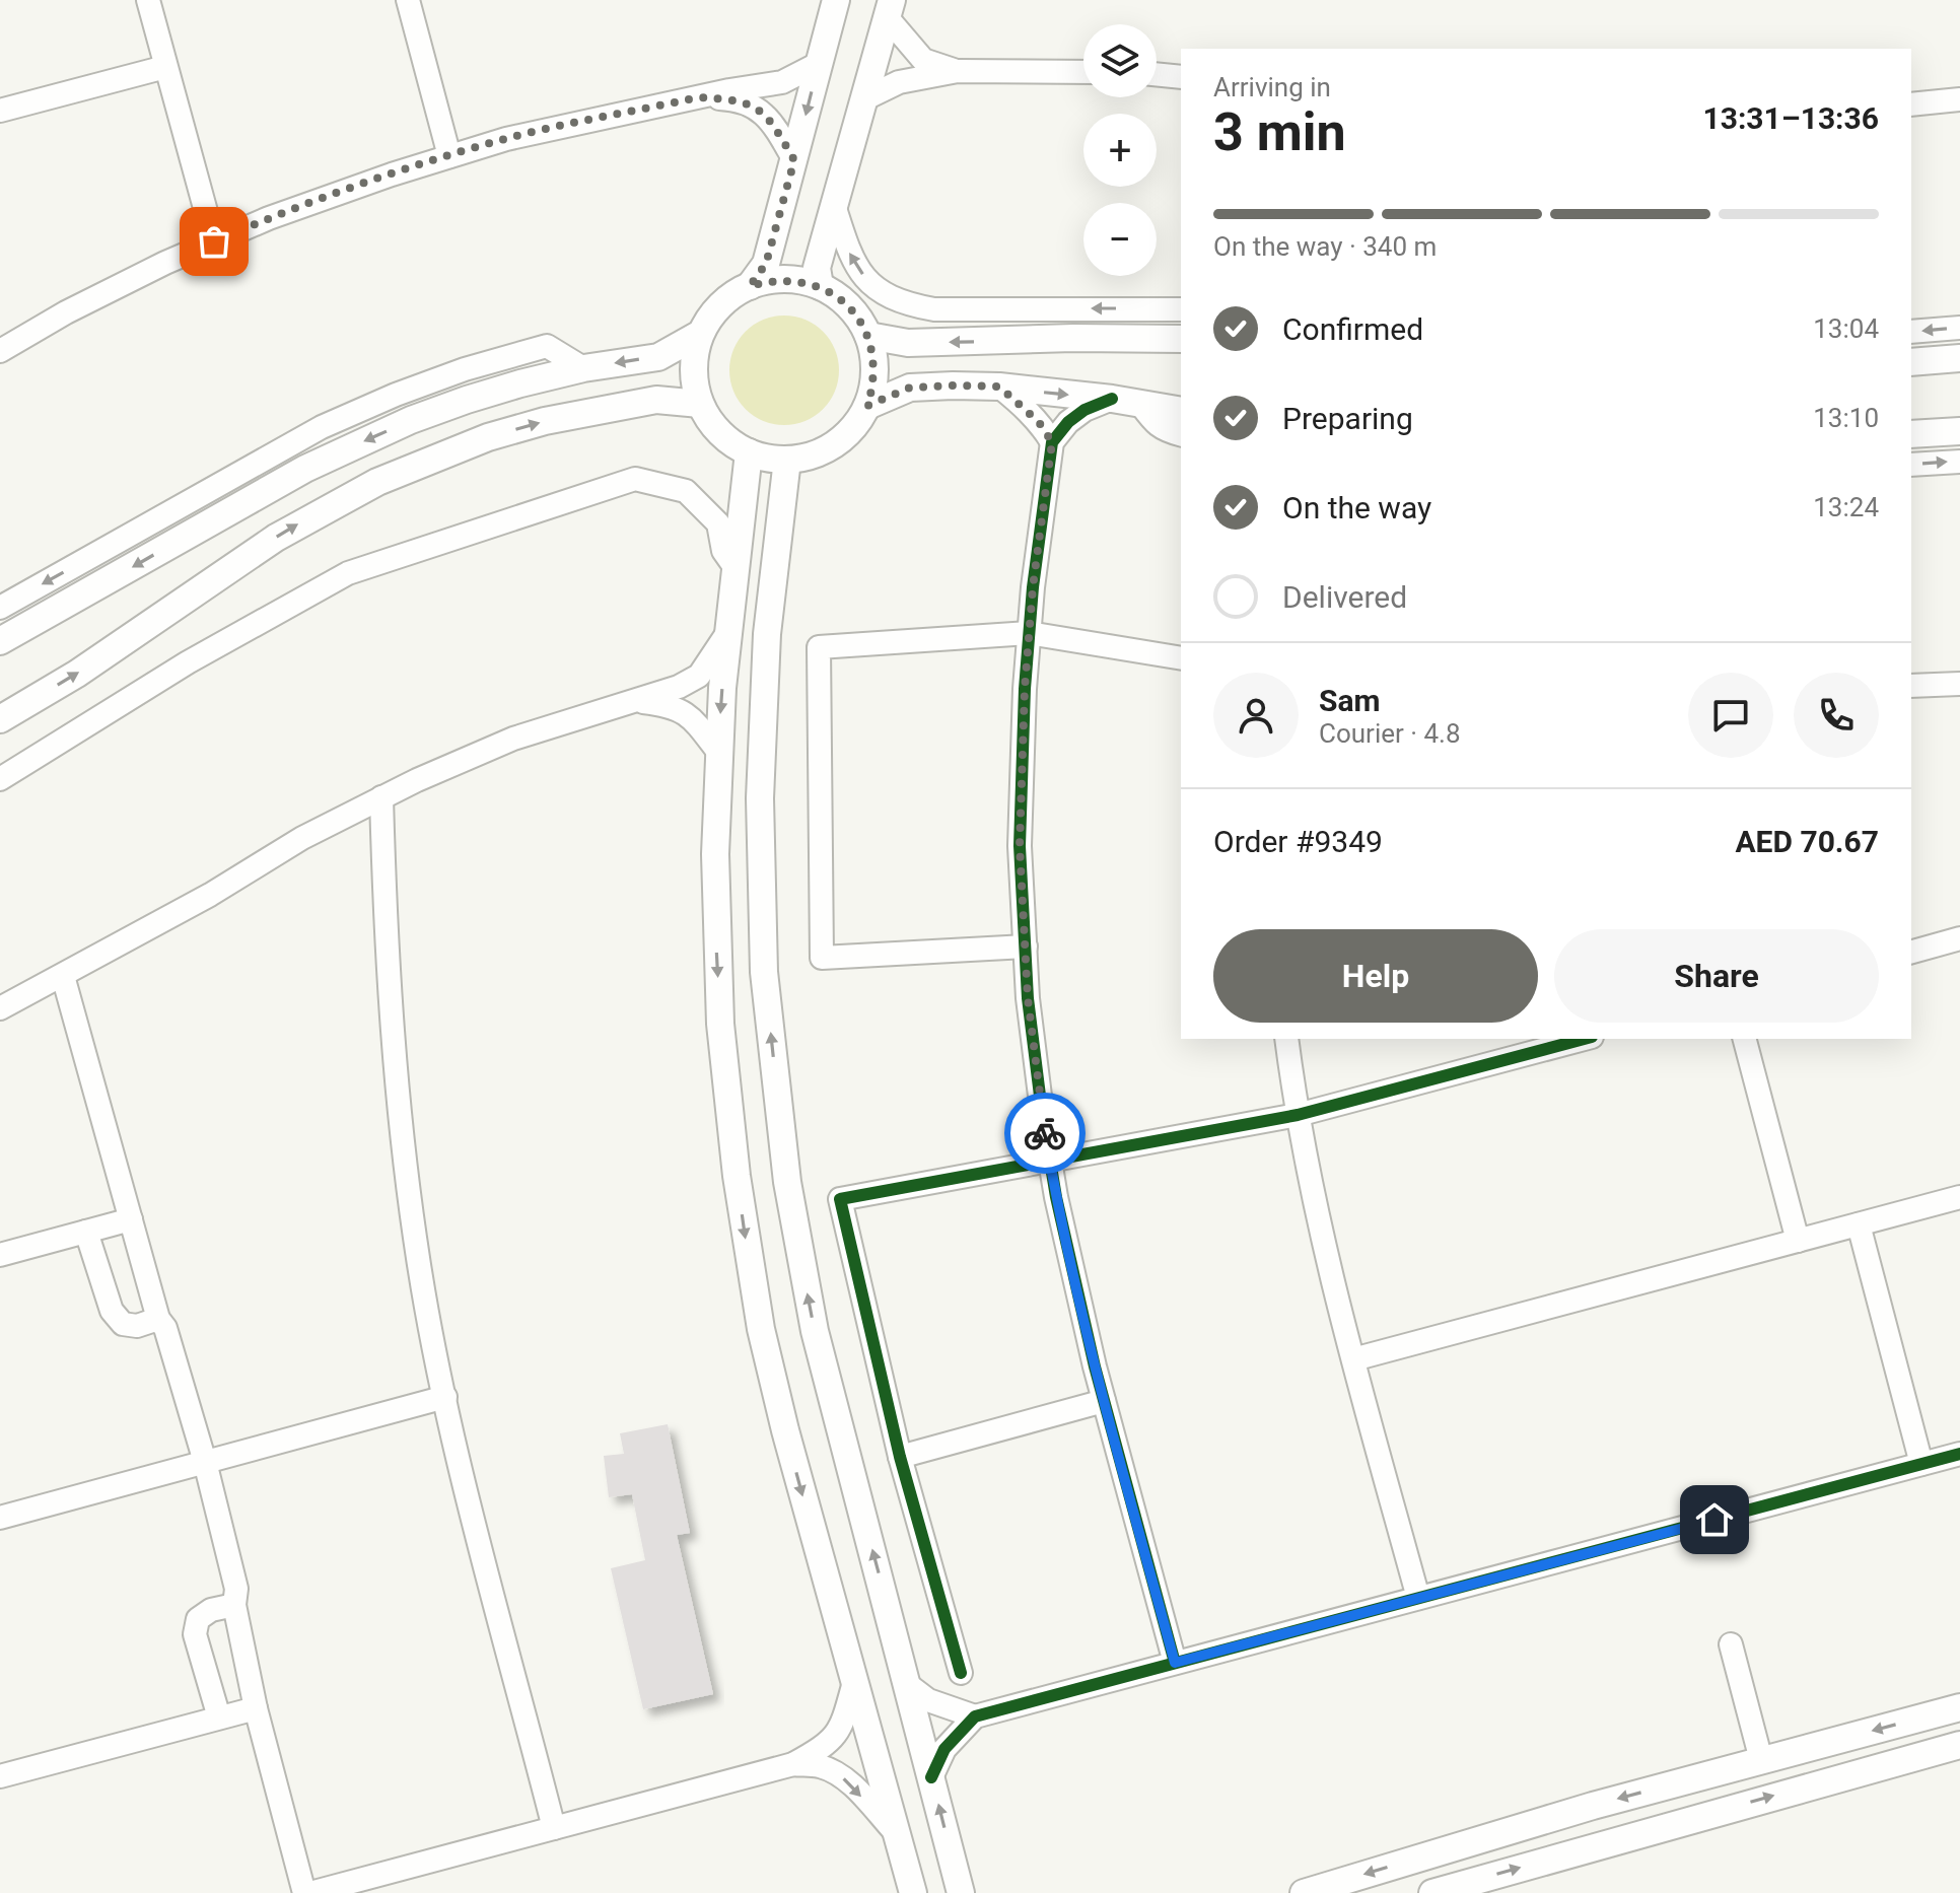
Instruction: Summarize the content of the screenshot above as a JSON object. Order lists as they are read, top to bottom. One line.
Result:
{"page":{"map_buttons":["+","−"],"heading":["3 min","Arriving in","13:31–13:36"],"panel":["Sam","Courier · 4.8","Order #9349","AED 70.67"],"bar":"On the way · 340 m","list":[["Confirmed","13:04"],["Preparing","13:10"],["On the way","13:24"],"Delivered"],"buttons":["Help","Share"]}}
